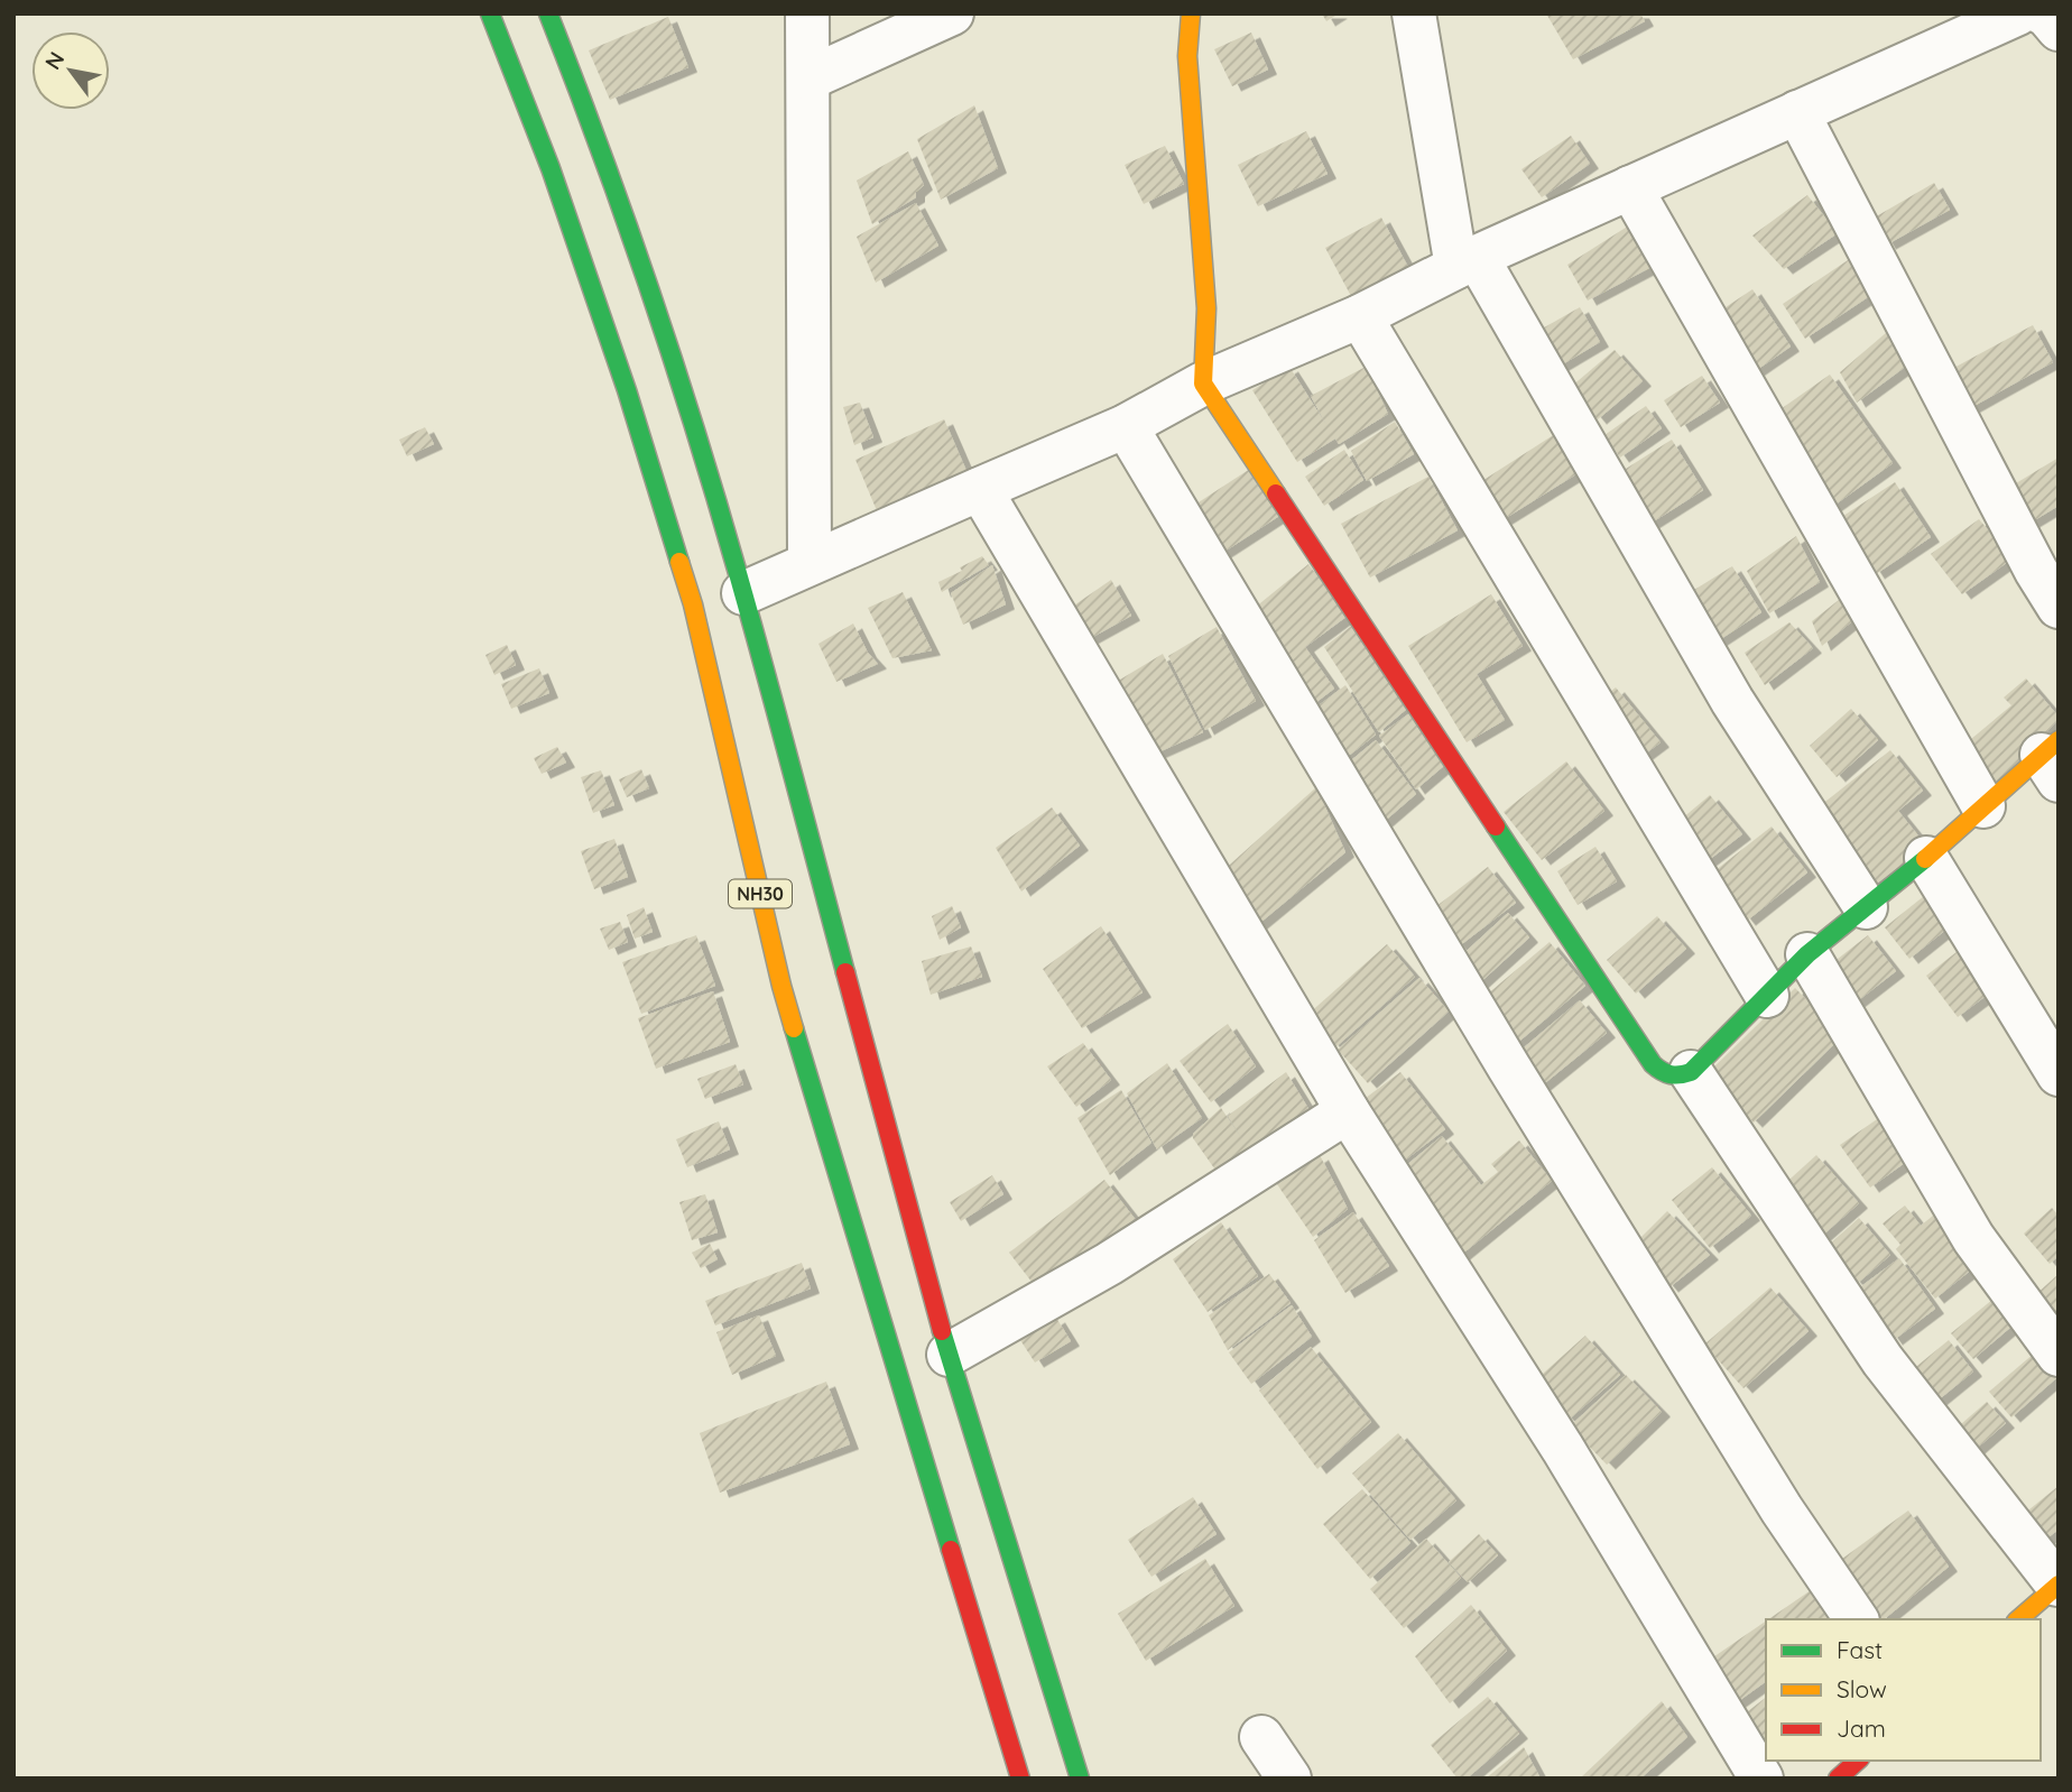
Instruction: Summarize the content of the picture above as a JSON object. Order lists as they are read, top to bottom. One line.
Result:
{"streets":{"main road":["NH30"]},"legend":["Fast","Slow","Jam"],"north":"top left"}
